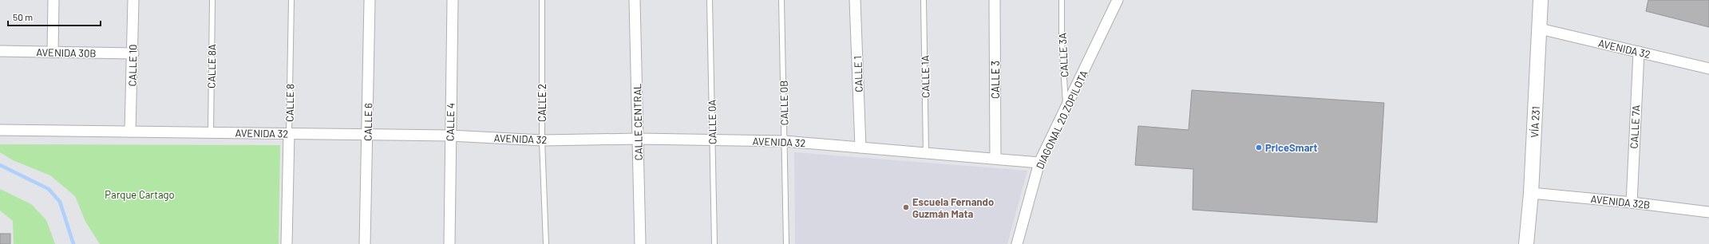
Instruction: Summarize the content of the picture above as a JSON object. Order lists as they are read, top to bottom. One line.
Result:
{"streets":{"main road":["VÍA 231"],"street":["AVENIDA 32","AVENIDA 30B","CALLE 10","CALLE 1","CALLE 3","CALLE 8","DIAGONAL 20 ZOPILOTA","CALLE 6","CALLE 4","CALLE CENTRAL","CALLE 7A","AVENIDA 32B"],"lane":["CALLE 3A","CALLE 8A","CALLE 1A","CALLE 2","CALLE 0B","CALLE 0A"]},"crossings":[["AVENIDA 32","CALLE 10"],["AVENIDA 32","CALLE 8A"],["AVENIDA 32","CALLE 1"],["AVENIDA 32","CALLE 1A"],["AVENIDA 32","CALLE 3"],["AVENIDA 32","CALLE 8"],["AVENIDA 32","CALLE 2"],["AVENIDA 32","CALLE 0B"],["AVENIDA 32","DIAGONAL 20 ZOPILOTA"],["AVENIDA 32","CALLE 6"],["AVENIDA 32","CALLE 4"],["AVENIDA 32","CALLE CENTRAL"],["AVENIDA 32","CALLE 0A"],["AVENIDA 32","VÍA 231"],["AVENIDA 32","CALLE 7A"],["AVENIDA 30B","CALLE 10"],["CALLE 3A","DIAGONAL 20 ZOPILOTA"],["VÍA 231","AVENIDA 32B"],["CALLE 7A","AVENIDA 32B"]],"parks":["Parque Cartago"],"places":["PriceSmart","Escuela Fernando Guzmán Mata"],"scale_bar":"50 m"}
